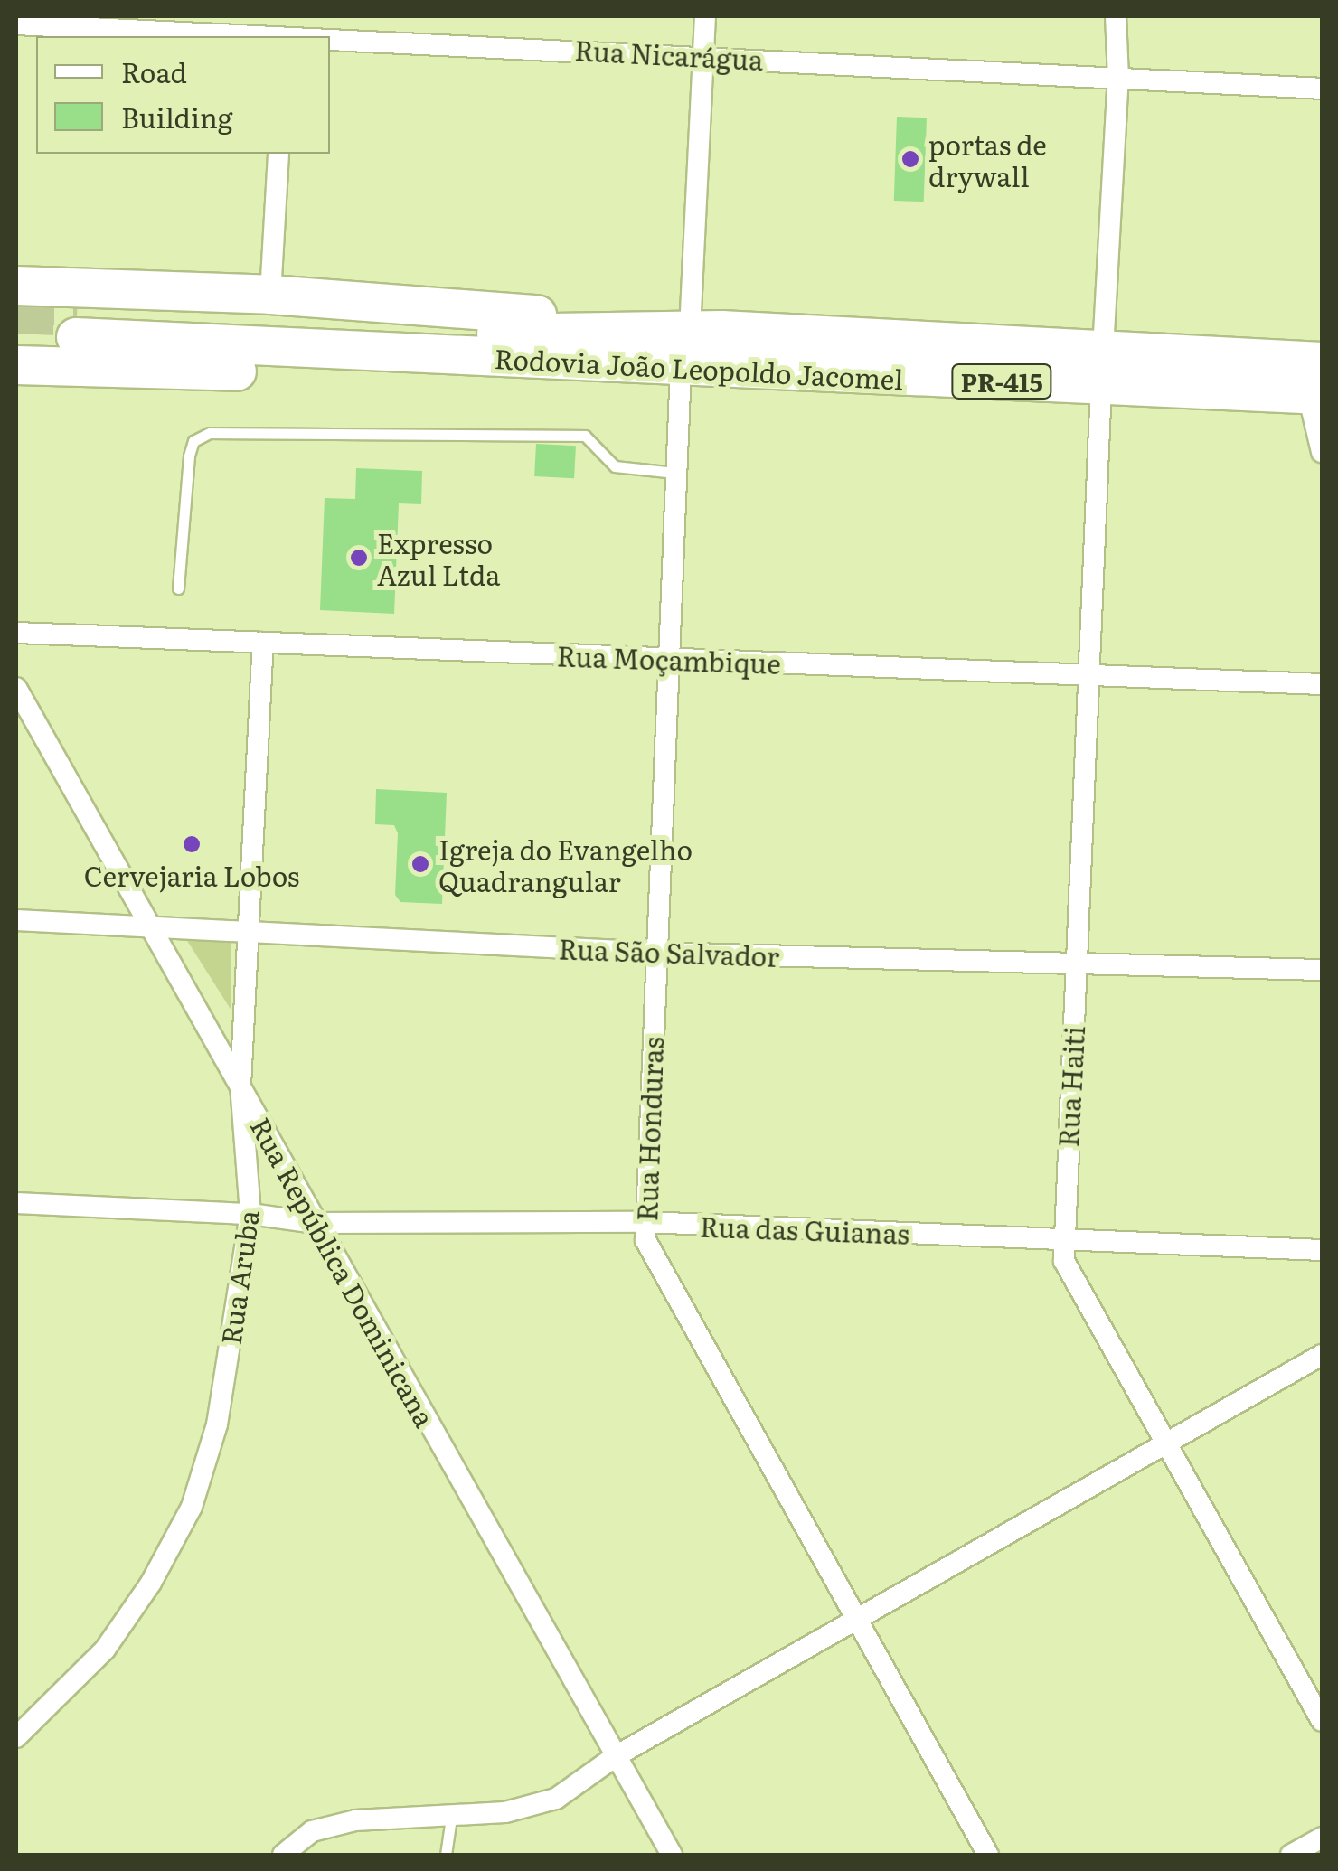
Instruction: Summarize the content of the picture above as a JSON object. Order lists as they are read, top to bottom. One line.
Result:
{"streets":{"highway":["Rodovia João Leopoldo Jacomel","PR-415"],"street":["Rua Nicarágua","Rua Moçambique","Rua São Salvador","Rua Haiti","Rua Honduras","Rua das Guianas","Rua República Dominicana","Rua Aruba"]},"crossings":[["Rua Nicarágua","Rua Haiti"],["Rodovia João Leopoldo Jacomel","Rua Haiti"],["Rodovia João Leopoldo Jacomel","Rua Honduras"],["Rua Moçambique","Rua Haiti"],["Rua Moçambique","Rua Honduras"],["Rua Moçambique","Rua Aruba"],["Rua São Salvador","Rua Haiti"],["Rua São Salvador","Rua Honduras"],["Rua São Salvador","Rua República Dominicana"],["Rua São Salvador","Rua Aruba"],["Rua Haiti","Rua das Guianas"],["Rua Honduras","Rua das Guianas"],["Rua das Guianas","Rua República Dominicana"],["Rua das Guianas","Rua Aruba"],["Rua República Dominicana","Rua Aruba"]],"places":["portas de drywall","Expresso Azul Ltda","Cervejaria Lobos","Igreja do Evangelho Quadrangular"],"legend":["Road","Building"]}
